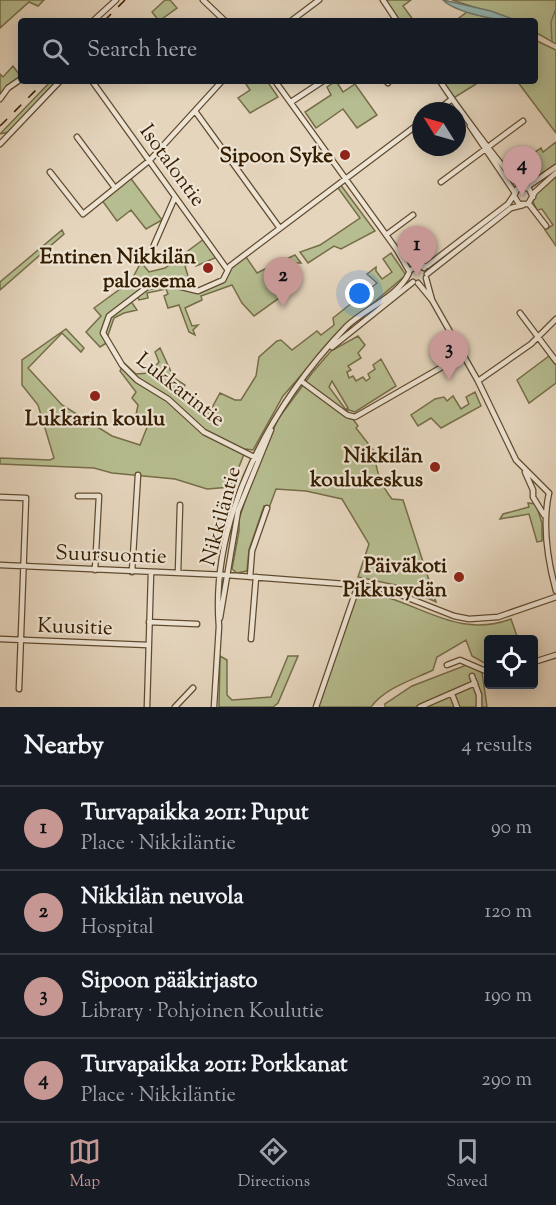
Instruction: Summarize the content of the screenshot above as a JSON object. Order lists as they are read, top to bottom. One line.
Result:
{"streets":{"street":["Isotalontie","Lukkarintie","Nikkiläntie","Suursuontie","Kuusitie"]},"crossings":[["Isotalontie","Lukkarintie"],["Lukkarintie","Nikkiläntie"],["Nikkiläntie","Suursuontie"]],"places":["Sipoon Syke","Entinen Nikkilän paloasema","Lukkarin koulu","Nikkilän koulukeskus","Päiväkoti Pikkusydän"],"north":"top left","page":{"search":"Search here","pins":["4","1","2","3"],"heading":["Nearby","4 results"],"list":[{"mark":"1","name":"Turvapaikka 2011: Puput","note":"Place · Nikkiläntie","value":"90 m"},{"mark":"2","name":"Nikkilän neuvola","note":"Hospital","value":"120 m"},{"mark":"3","name":"Sipoon pääkirjasto","note":"Library · Pohjoinen Koulutie","value":"190 m"},{"mark":"4","name":"Turvapaikka 2011: Porkkanat","note":"Place · Nikkiläntie","value":"290 m"}],"nav":["Map","Directions","Saved"]}}
